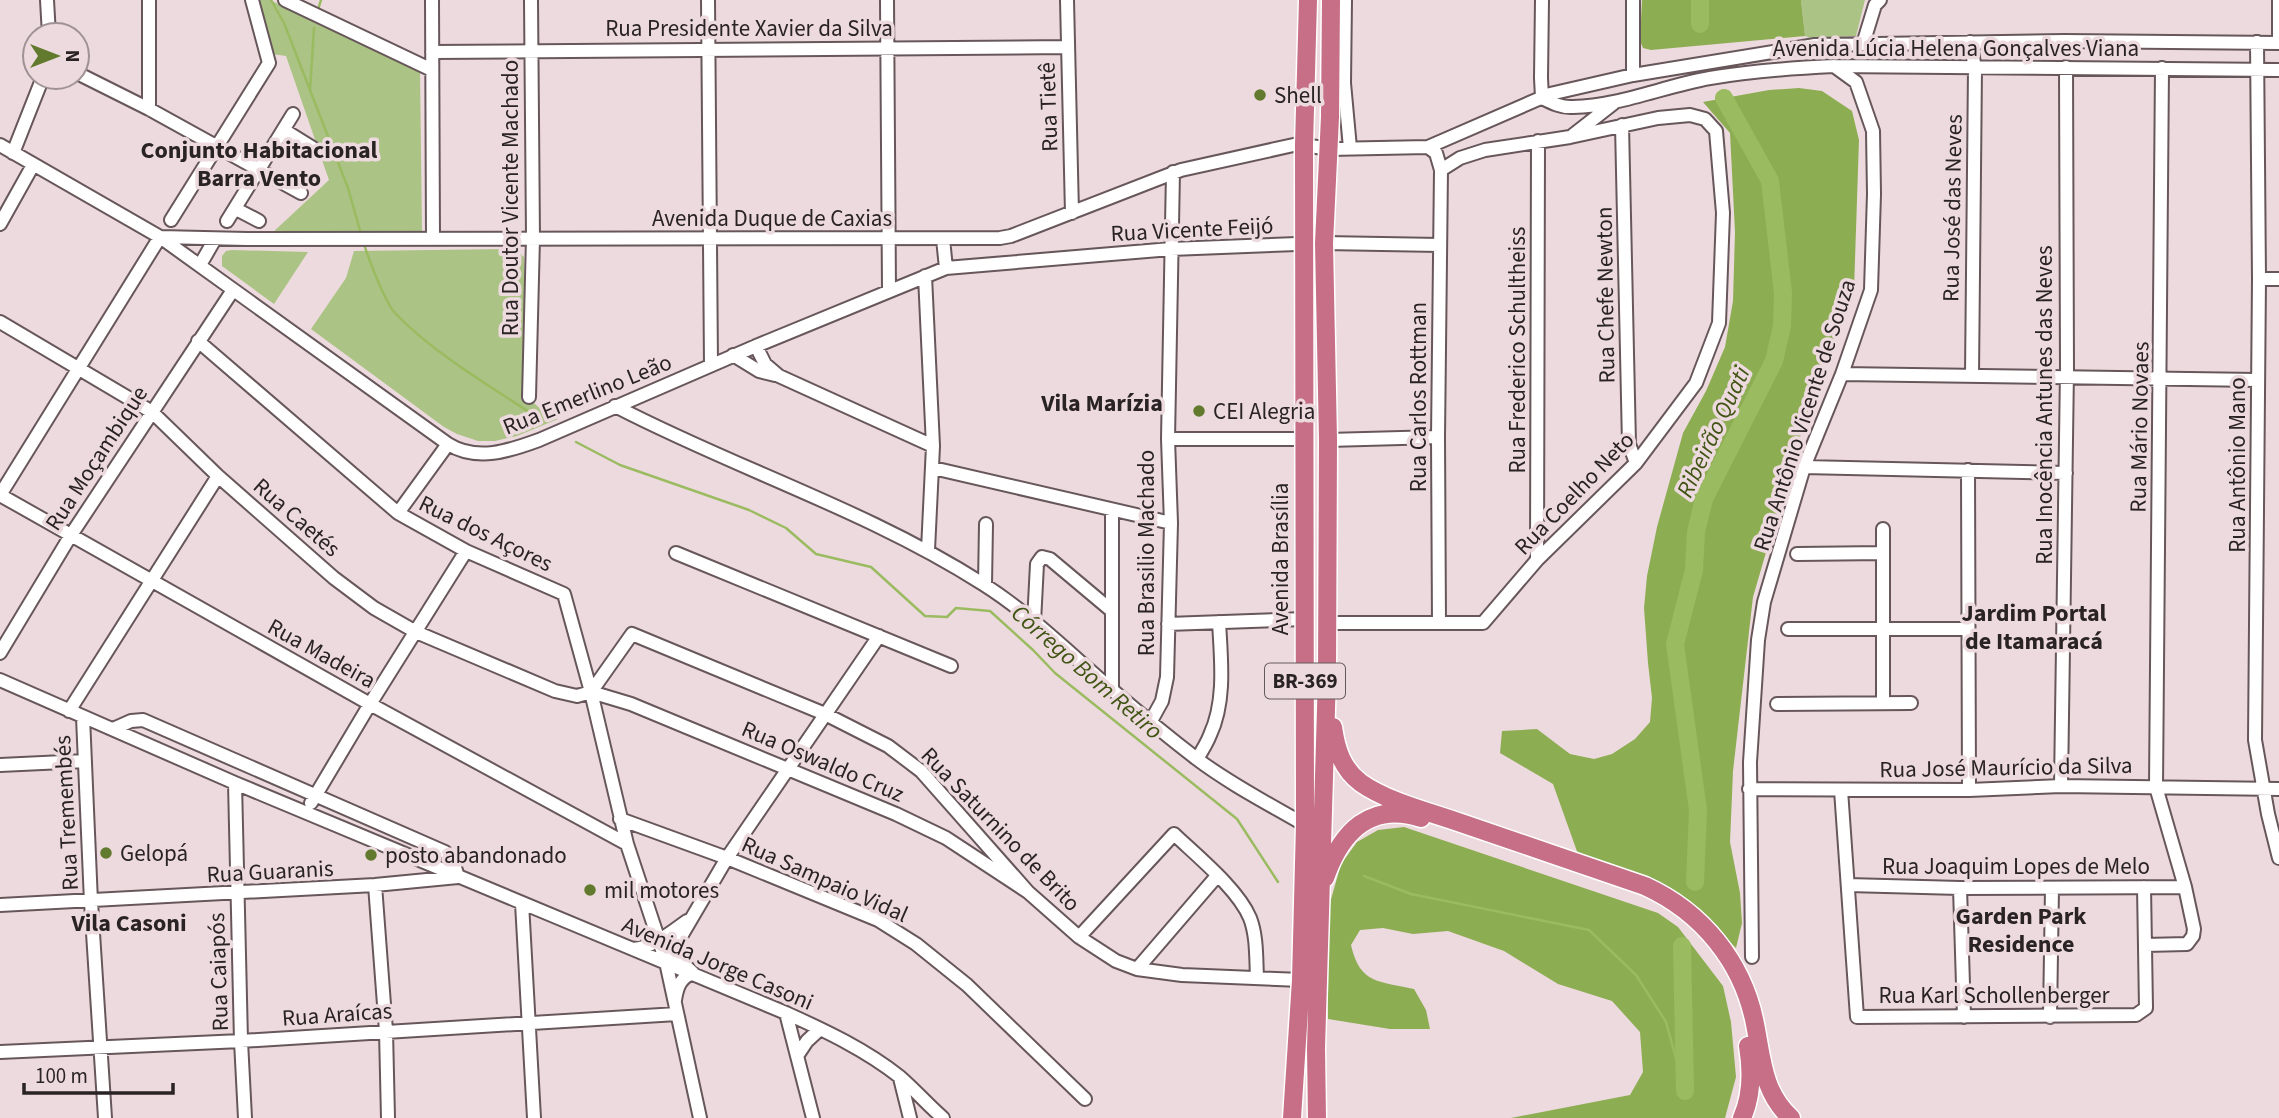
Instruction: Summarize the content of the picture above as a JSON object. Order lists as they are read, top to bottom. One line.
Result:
{"streets":{"highway":["Avenida Brasília","BR-369"],"street":["Rua Presidente Xavier da Silva","Avenida Lúcia Helena Gonçalves Viana","Rua Tietê","Rua Doutor Vicente Machado","Rua José das Neves","Avenida Duque de Caxias","Rua Vicente Feijó","Rua Chefe Newton","Rua Frederico Schultheiss","Rua Emerlino Leão","Rua Carlos Rottman","Rua Inocência Antunes das Neves","Rua Antônio Vicente de Souza","Rua Mário Novaes","Rua Moçambique","Rua Antônio Mano","Rua Coelho Neto","Rua Caetés","Rua dos Açores","Rua Brasilio Machado","Rua Madeira","Rua Oswaldo Cruz","Rua José Maurício da Silva","Rua Tremembés","Rua Saturnino de Brito","Rua Joaquim Lopes de Melo","Rua Guaranis","Rua Sampaio Vidal","Avenida Jorge Casoni","Rua Caiapós","Rua Karl Schollenberger","Rua Araícas"]},"crossings":[["Rua Presidente Xavier da Silva","Rua Tietê"],["Rua Presidente Xavier da Silva","Rua Doutor Vicente Machado"],["Avenida Lúcia Helena Gonçalves Viana","Rua José das Neves"],["Avenida Lúcia Helena Gonçalves Viana","Avenida Duque de Caxias"],["Avenida Lúcia Helena Gonçalves Viana","Rua Inocência Antunes das Neves"],["Avenida Lúcia Helena Gonçalves Viana","Rua Antônio Vicente de Souza"],["Avenida Lúcia Helena Gonçalves Viana","Rua Mário Novaes"],["Avenida Lúcia Helena Gonçalves Viana","Rua Antônio Mano"],["Rua Tietê","Avenida Duque de Caxias"],["Rua Doutor Vicente Machado","Avenida Duque de Caxias"],["Avenida Duque de Caxias","Rua Emerlino Leão"],["Avenida Duque de Caxias","Rua Brasilio Machado"],["Avenida Duque de Caxias","Avenida Brasília"],["Rua Vicente Feijó","Rua Emerlino Leão"],["Rua Vicente Feijó","Rua Carlos Rottman"],["Rua Vicente Feijó","Rua Brasilio Machado"],["Rua Vicente Feijó","Avenida Brasília"],["Rua Chefe Newton","Rua Coelho Neto"],["Rua Frederico Schultheiss","Rua Coelho Neto"],["Rua Emerlino Leão","Rua Moçambique"],["Rua Carlos Rottman","Rua Coelho Neto"],["Rua Inocência Antunes das Neves","Rua José Maurício da Silva"],["Rua Antônio Vicente de Souza","Rua José Maurício da Silva"],["Rua Mário Novaes","Rua José Maurício da Silva"],["Rua Mário Novaes","Rua Joaquim Lopes de Melo"],["Rua Mário Novaes","Rua Karl Schollenberger"],["Rua Moçambique","Rua Caetés"],["Rua Moçambique","Rua dos Açores"],["Rua Moçambique","Rua Madeira"],["Rua Antônio Mano","Rua José Maurício da Silva"],["Rua Coelho Neto","Avenida Brasília"],["Rua Caetés","Rua dos Açores"],["Rua Caetés","Rua Oswaldo Cruz"],["Rua Caetés","Rua Saturnino de Brito"],["Rua dos Açores","Rua Madeira"],["Rua dos Açores","Rua Oswaldo Cruz"],["Rua dos Açores","Rua Saturnino de Brito"],["Rua dos Açores","Rua Sampaio Vidal"],["Rua dos Açores","Avenida Jorge Casoni"],["Rua dos Açores","Rua Araícas"],["Avenida Brasília","Rua Saturnino de Brito"],["Rua Oswaldo Cruz","Rua Saturnino de Brito"],["Rua José Maurício da Silva","Rua Karl Schollenberger"],["Rua Tremembés","Rua Guaranis"],["Rua Tremembés","Avenida Jorge Casoni"],["Rua Tremembés","Rua Araícas"],["Rua Joaquim Lopes de Melo","Rua Karl Schollenberger"],["Rua Guaranis","Avenida Jorge Casoni"],["Rua Guaranis","Rua Caiapós"],["Avenida Jorge Casoni","Rua Caiapós"],["Rua Caiapós","Rua Araícas"]],"districts":["Conjunto Habitacional Barra Vento","Vila Marízia","Jardim Portal de Itamaracá","Garden Park Residence","Vila Casoni"],"water":["Ribeirão Quati","Córrego Bom Retiro"],"places":["Shell","CEI Alegria","Gelopá","posto abandonado","mil motores"],"scale_bar":"100 m","north":"right"}
